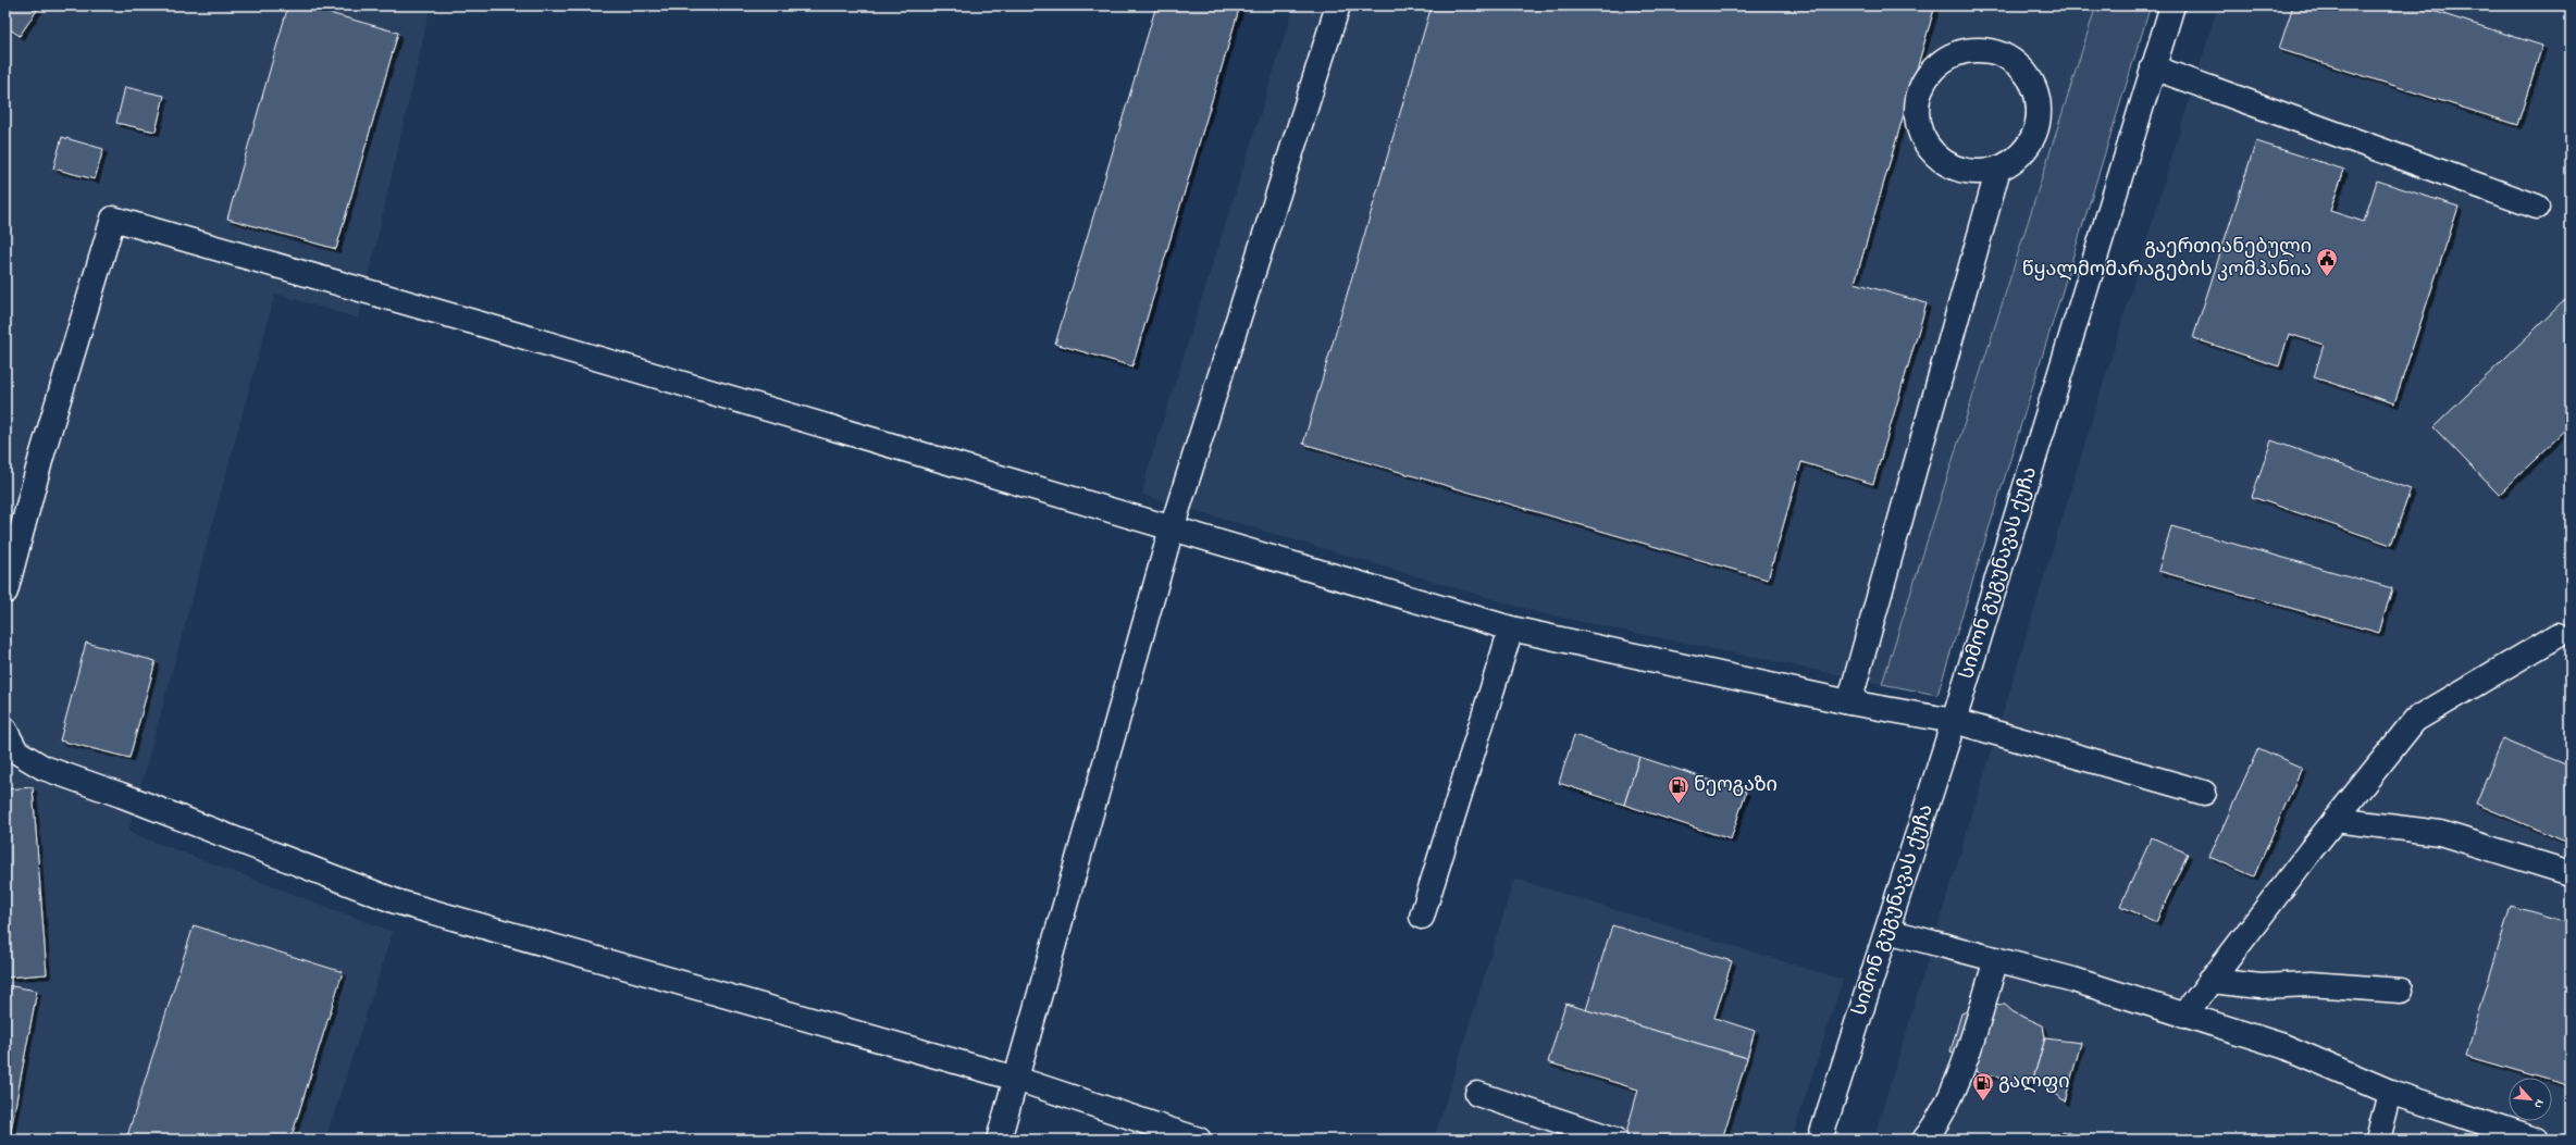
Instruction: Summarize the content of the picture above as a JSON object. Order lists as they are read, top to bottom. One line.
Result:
{"streets":{"main road":["სიმონ გუგუნავას ქუჩა"]},"places":{"public building":["გაერთიანებული წყალმომარაგების კომპანია"],"fuel station":["ნეოგაზი","გალფი"]},"north":"bottom right"}
